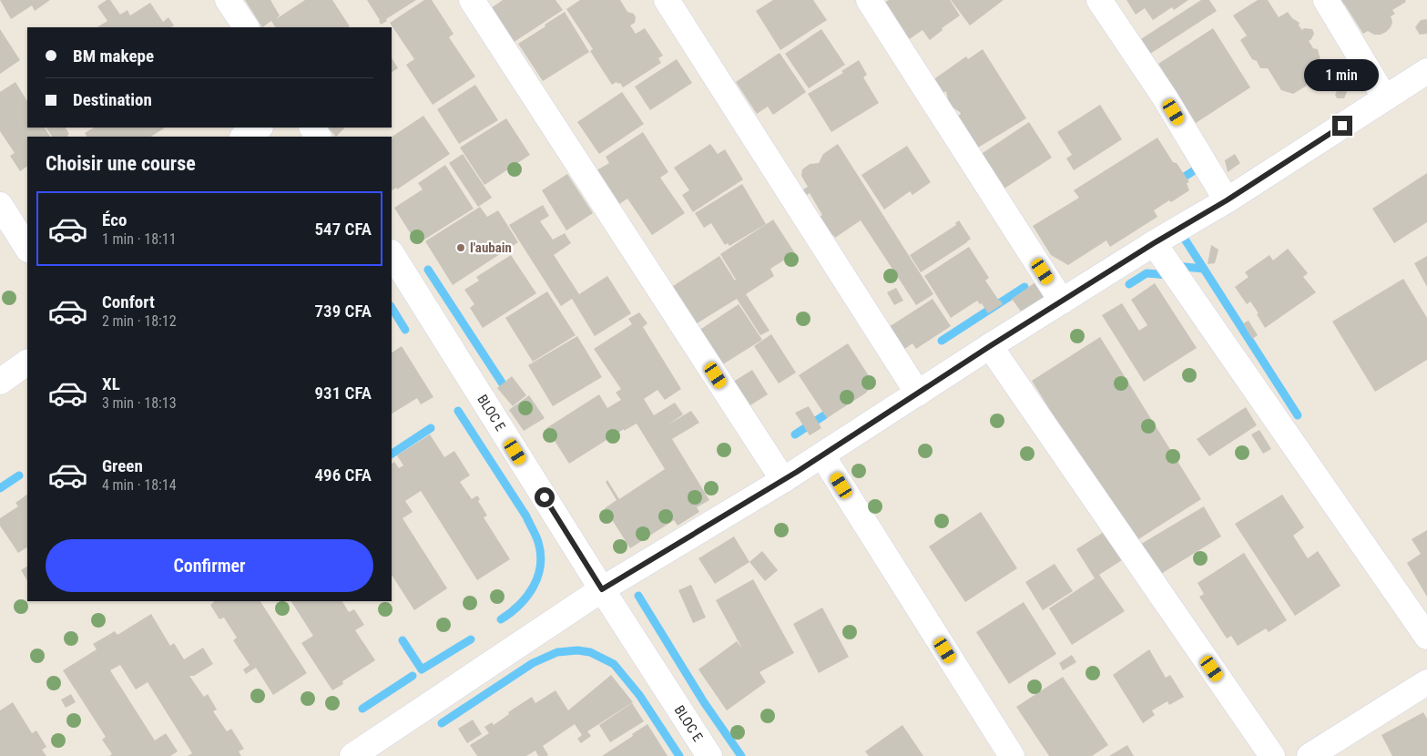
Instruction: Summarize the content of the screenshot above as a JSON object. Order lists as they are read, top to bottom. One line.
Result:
{"streets":{"street":["BLOC E"]},"places":["l'aubain"],"page":{"banner":["BM makepe","Destination"],"bubble":"1 min","heading":"Choisir une course","list":[{"name":"Éco","note":"1 min · 18:11","value":"547 CFA"},{"name":"Confort","note":"2 min · 18:12","value":"739 CFA"},{"name":"XL","note":"3 min · 18:13","value":"931 CFA"},{"name":"Green","note":"4 min · 18:14","value":"496 CFA"}],"buttons":"Confirmer"}}
